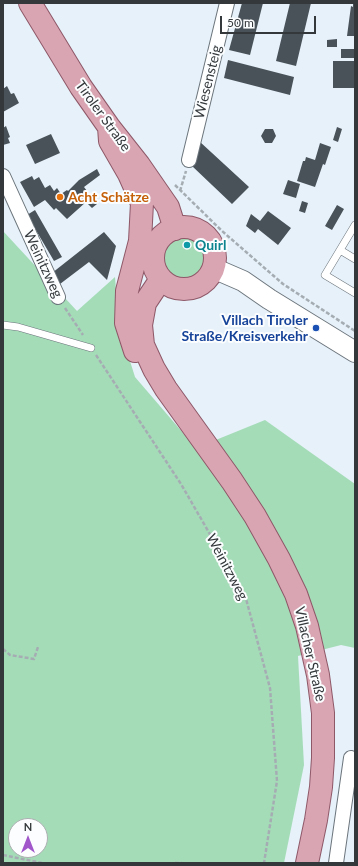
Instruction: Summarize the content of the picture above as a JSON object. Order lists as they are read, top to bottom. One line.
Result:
{"streets":{"main road":["Tiroler Straße","Villacher Straße"],"street":["Wiesensteig","Weinitzweg"]},"places":["Acht Schätze","Quirl","Villach Tiroler Straße/Kreisverkehr"],"scale_bar":"50 m","north":"top"}
